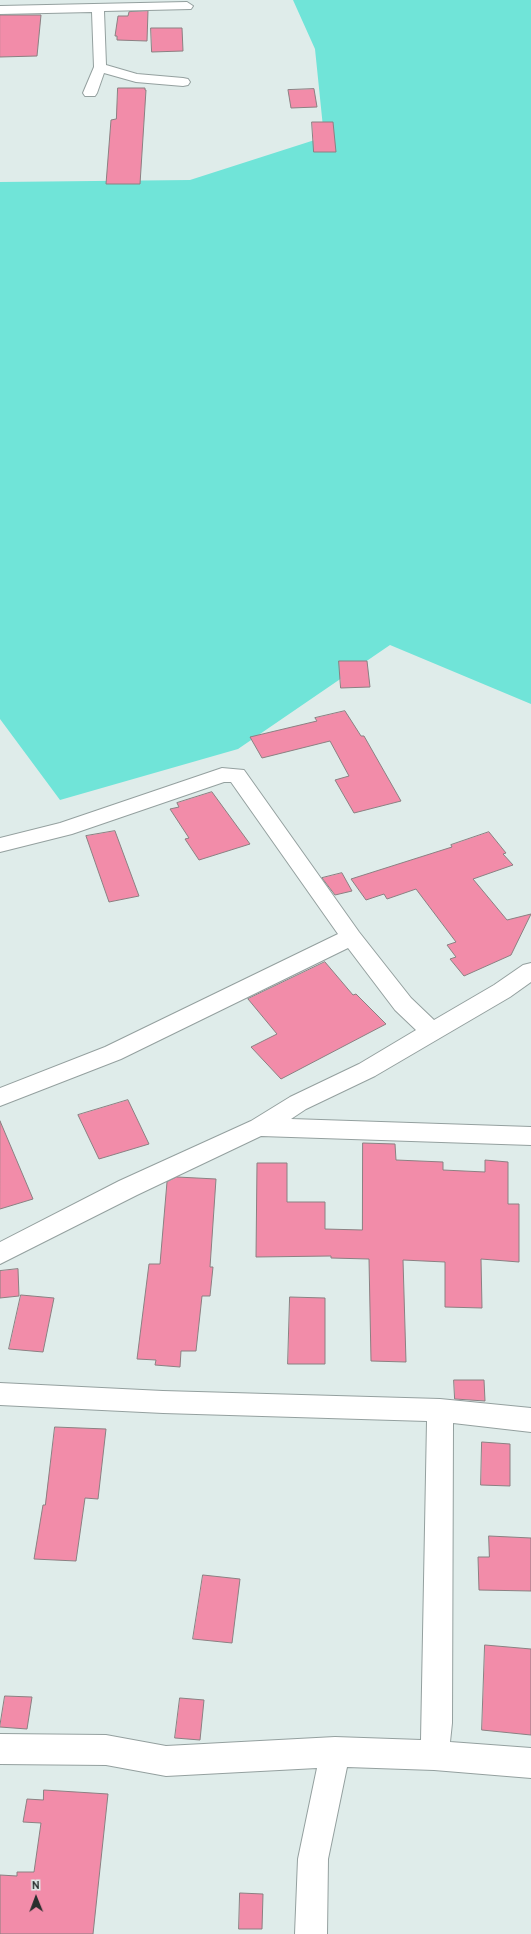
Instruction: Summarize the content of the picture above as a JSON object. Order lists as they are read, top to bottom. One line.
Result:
{"north":"top"}
